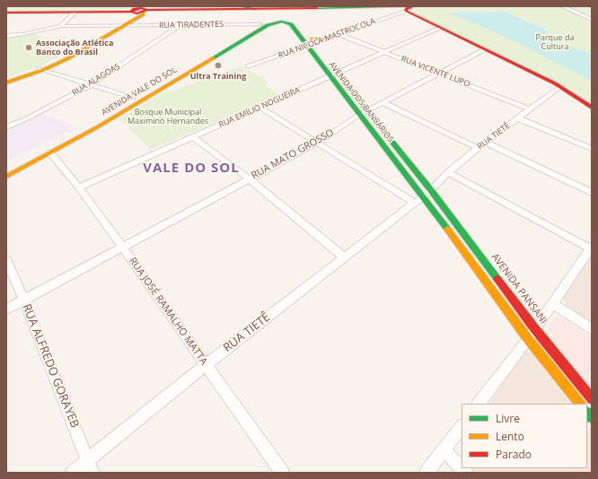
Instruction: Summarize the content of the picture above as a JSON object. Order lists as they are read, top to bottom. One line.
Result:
{"streets":{"main road":["AVENIDA VALE DO SOL","AVENIDA DOS BANCÁRIOS","AVENIDA PANSANI"],"street":["RUA TIRADENTES","RUA NICOLA MASTROCOLA","RUA VICENTE LUPO","RUA ALAGOAS","RUA EMÍLIO NOGUEIRA","RUA TIETÊ","RUA MATO GROSSO","RUA JOSÉ RAMALHO MATTA","RUA ALFREDO GORAYEB"]},"crossings":[["RUA TIRADENTES","RUA ALAGOAS"],["RUA TIRADENTES","AVENIDA VALE DO SOL"],["RUA NICOLA MASTROCOLA","RUA VICENTE LUPO"],["RUA NICOLA MASTROCOLA","AVENIDA DOS BANCÁRIOS"],["RUA VICENTE LUPO","RUA EMÍLIO NOGUEIRA"],["RUA VICENTE LUPO","RUA TIETÊ"],["RUA VICENTE LUPO","RUA MATO GROSSO"],["AVENIDA VALE DO SOL","AVENIDA DOS BANCÁRIOS"],["AVENIDA VALE DO SOL","RUA JOSÉ RAMALHO MATTA"],["AVENIDA DOS BANCÁRIOS","RUA EMÍLIO NOGUEIRA"],["AVENIDA DOS BANCÁRIOS","RUA TIETÊ"],["AVENIDA DOS BANCÁRIOS","RUA MATO GROSSO"],["AVENIDA DOS BANCÁRIOS","AVENIDA PANSANI"],["RUA EMÍLIO NOGUEIRA","RUA JOSÉ RAMALHO MATTA"],["RUA TIETÊ","AVENIDA PANSANI"],["RUA TIETÊ","RUA JOSÉ RAMALHO MATTA"],["RUA TIETÊ","RUA ALFREDO GORAYEB"],["RUA MATO GROSSO","RUA JOSÉ RAMALHO MATTA"],["RUA MATO GROSSO","RUA ALFREDO GORAYEB"]],"districts":["VALE DO SOL"],"parks":["Parque da Cultura","Bosque Municipal Maximino Hernandes"],"places":["Associação Atlética Banco do Brasil","Ultra Training"],"legend":["Livre","Lento","Parado"]}
